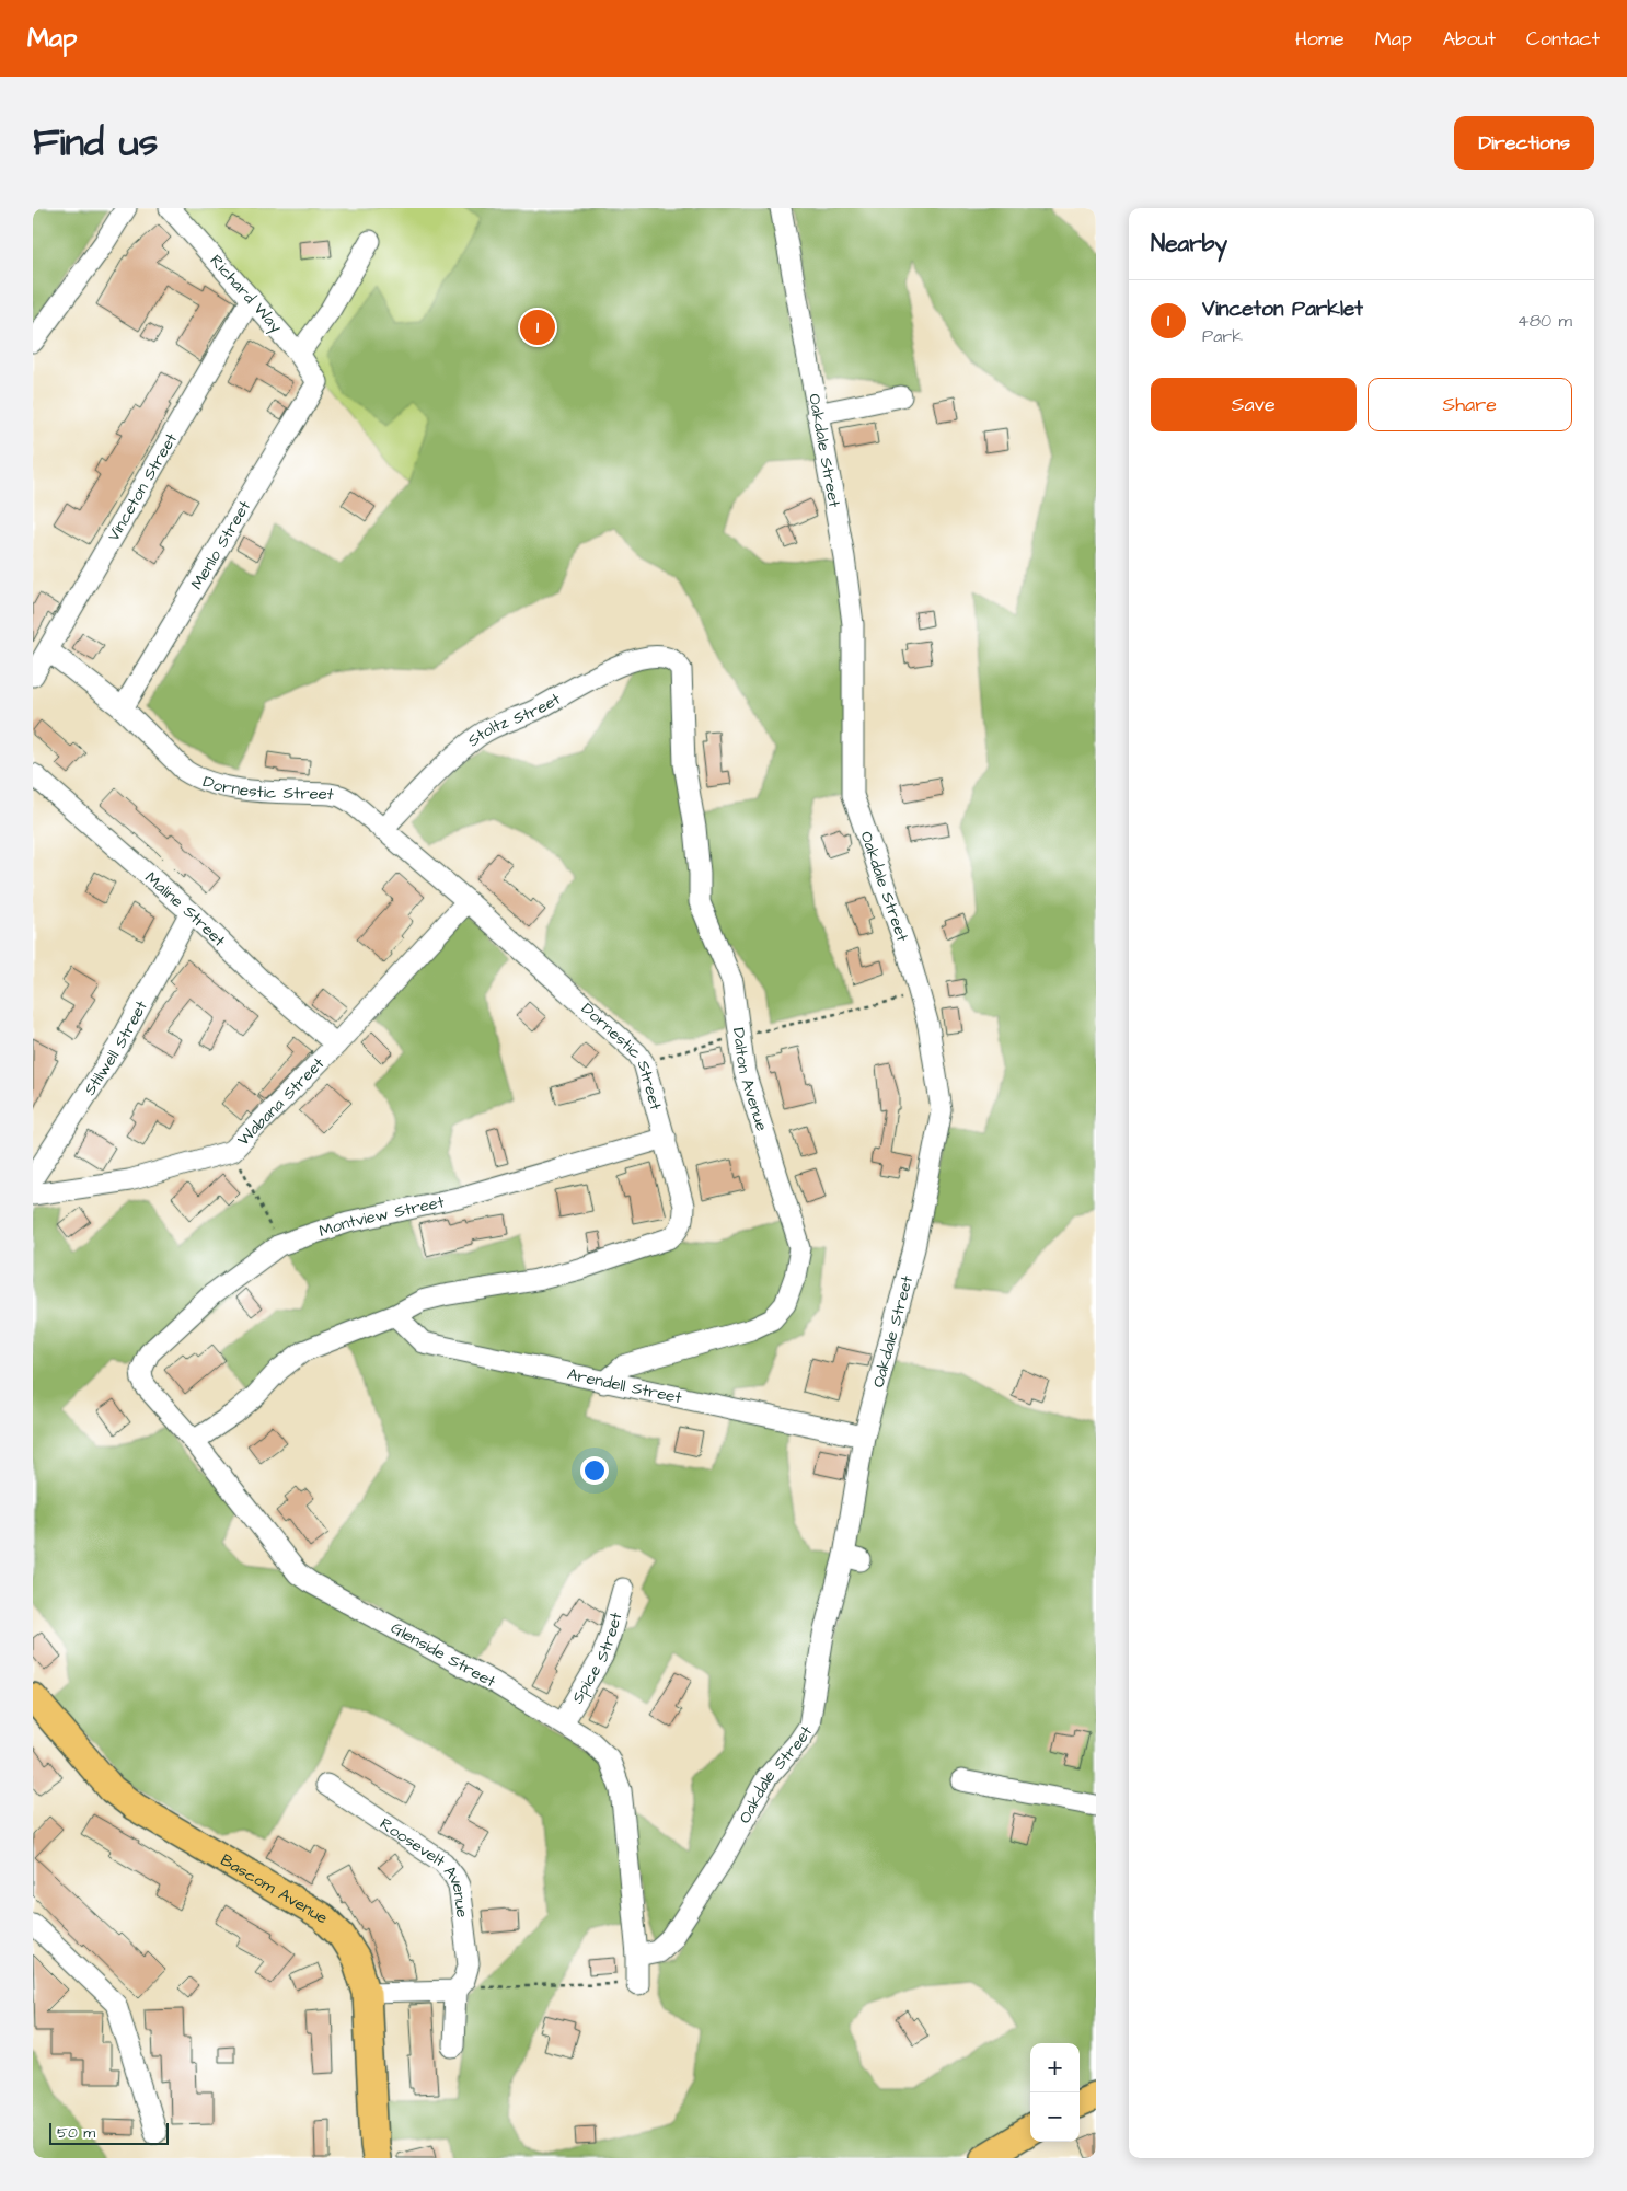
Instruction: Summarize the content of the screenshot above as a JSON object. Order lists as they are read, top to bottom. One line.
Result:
{"streets":{"main road":["Bascom Avenue"],"street":["Richard Way","Oakdale Street","Vinceton Street","Menlo Street","Stoltz Street","Dornestic Street","Maline Street","Stilwell Street","Dalton Avenue","Wabana Street","Montview Street","Arendell Street","Glenside Street","Spice Street","Roosevelt Avenue"]},"crossings":[["Richard Way","Vinceton Street"],["Richard Way","Menlo Street"],["Oakdale Street","Arendell Street"],["Oakdale Street","Glenside Street"],["Vinceton Street","Dornestic Street"],["Menlo Street","Dornestic Street"],["Stoltz Street","Dornestic Street"],["Stoltz Street","Dalton Avenue"],["Dornestic Street","Wabana Street"],["Dornestic Street","Montview Street"],["Dornestic Street","Arendell Street"],["Dornestic Street","Glenside Street"],["Maline Street","Stilwell Street"],["Maline Street","Wabana Street"],["Dalton Avenue","Arendell Street"],["Montview Street","Glenside Street"],["Glenside Street","Spice Street"]],"scale_bar":"50 m","page":{"header":"Map","nav":["Home","Map","About","Contact"],"title":"Find us","buttons":["Directions",["Save","Share"]],"heading":"Nearby","list":[{"mark":"1","name":"Vinceton Parklet","note":"Park","value":"480 m"}],"pins":"1","map_buttons":["+","−"],"scale":"50 m"}}
